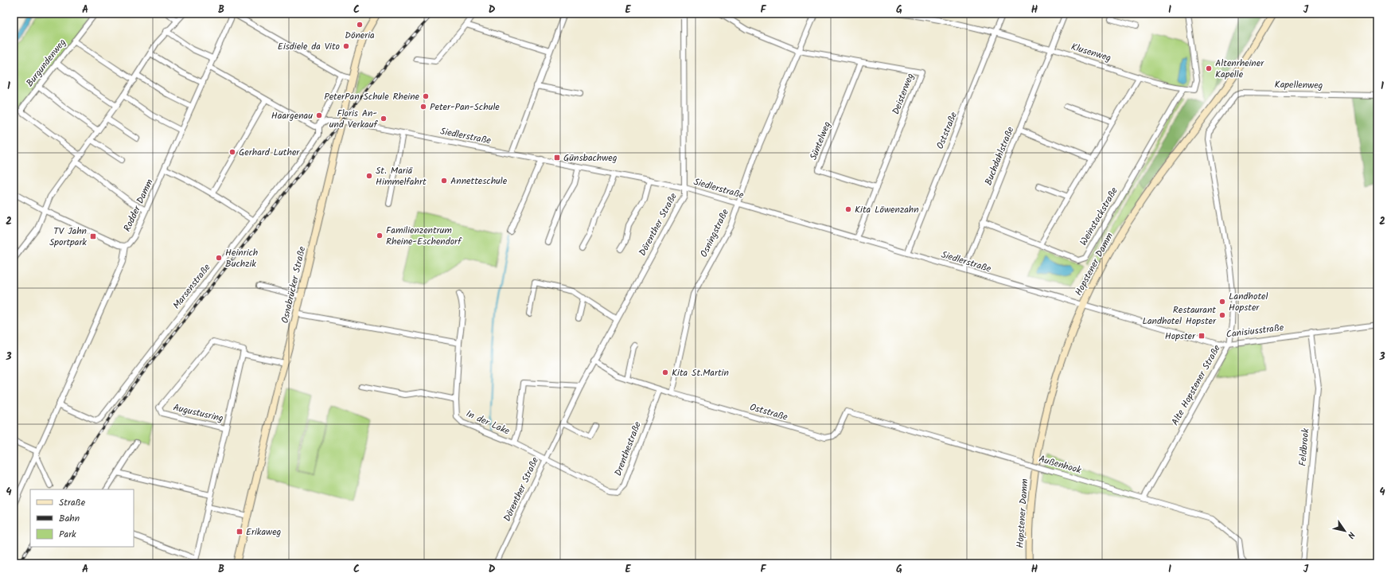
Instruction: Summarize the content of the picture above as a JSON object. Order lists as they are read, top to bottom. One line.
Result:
{"streets":{"main road":["Hopstener Damm","Osnabrücker Straße"],"street":["Klusenweg","Burgundenweg","Kapellenweg","Deisterweg","Oststraße","Siedlerstraße","Süntelweg","Buchdahlstraße","Rodder Damm","Weinstockstraße","Dörenther Straße","Osningstraße","Marsenstraße","Canisiusstraße","Alte Hopstener Straße","Augustusring","In der Lake","Feldbrook","Drenthestraße","Außenhook"]},"crossings":[["Klusenweg","Oststraße"],["Klusenweg","Buchdahlstraße"],["Klusenweg","Weinstockstraße"],["Kapellenweg","Alte Hopstener Straße"],["Deisterweg","Siedlerstraße"],["Deisterweg","Süntelweg"],["Deisterweg","Osningstraße"],["Oststraße","Siedlerstraße"],["Oststraße","Osningstraße"],["Oststraße","Außenhook"],["Siedlerstraße","Buchdahlstraße"],["Siedlerstraße","Dörenther Straße"],["Siedlerstraße","Osningstraße"],["Siedlerstraße","Hopstener Damm"],["Siedlerstraße","Osnabrücker Straße"],["Siedlerstraße","Marsenstraße"],["Siedlerstraße","Canisiusstraße"],["Buchdahlstraße","Weinstockstraße"],["Dörenther Straße","In der Lake"],["Dörenther Straße","Drenthestraße"],["Hopstener Damm","Canisiusstraße"],["Osnabrücker Straße","Augustusring"],["Canisiusstraße","Alte Hopstener Straße"],["Canisiusstraße","Feldbrook"],["Alte Hopstener Straße","Außenhook"],["In der Lake","Drenthestraße"]],"places":{"other":["Döneria","Eisdiele da Vito","Altenrheiner Kapelle","PeterPan Schule Rheine","Peter-Pan-Schule","Haargenau","Floris An- und Verkauf","Gerhard Luther","St. Mariä Himmelfahrt","Annetteschule","Kita Löwenzahn","Familienzentrum Rheine-Eschendorf","Heinrich Buchzik","Landhotel Hopster","Restaurant Landhotel Hopster","Kita St.Martin"],"transit":["Günsbachweg","TV Jahn Sportpark","Hopster","Erikaweg"]},"legend":["Straße","Bahn","Park"],"north":"bottom right","grid":{"columns":["A","B","C","D","E","F","G","H","I","J"],"rows":["1","2","3","4"]}}
